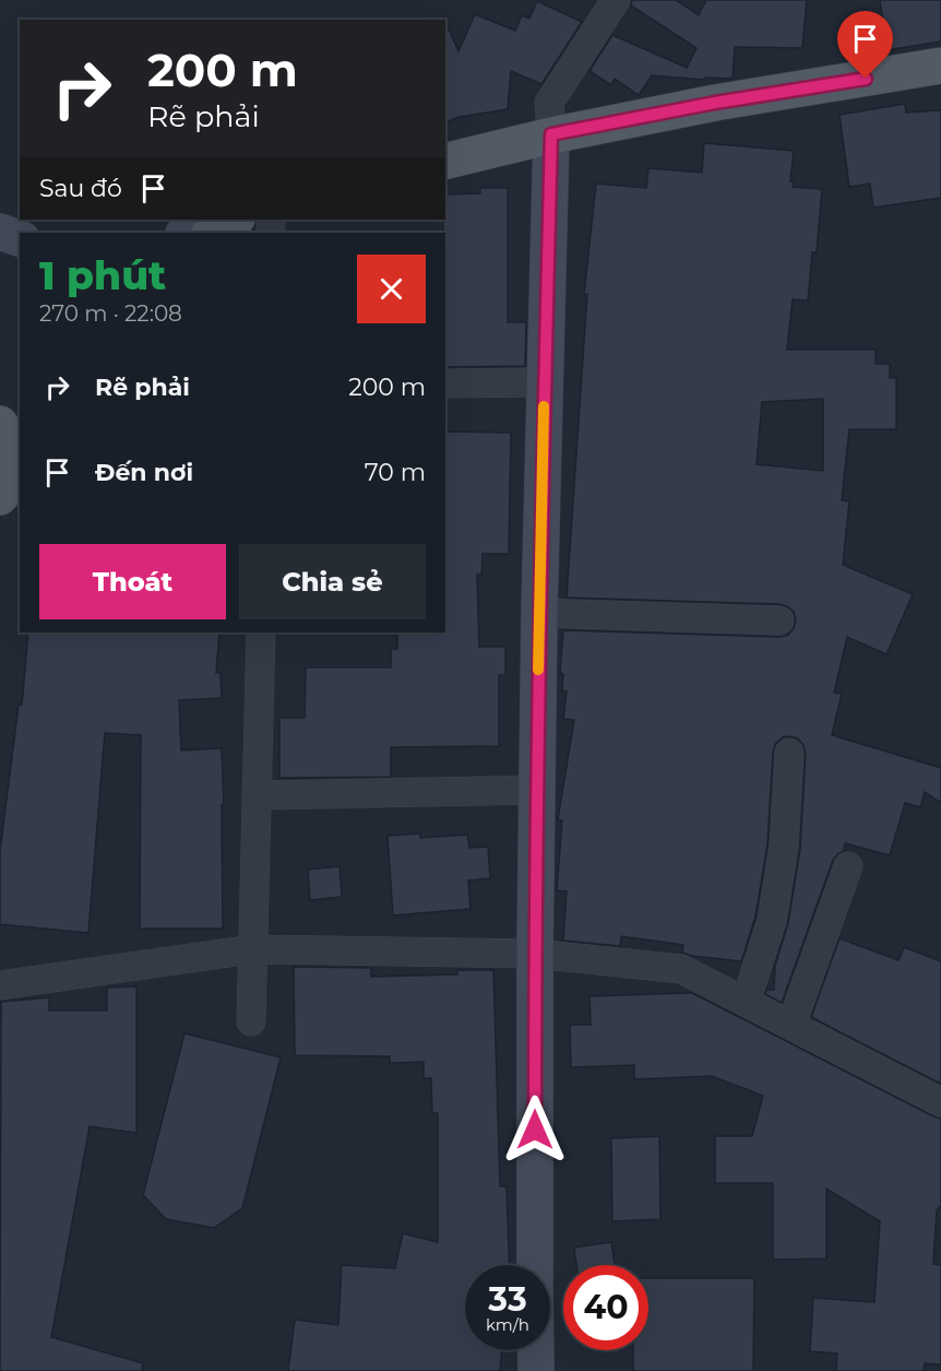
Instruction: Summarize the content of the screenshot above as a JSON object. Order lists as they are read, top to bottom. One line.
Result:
{"page":{"turn":["200 m","Rẽ phải"],"then":"Sau đó","heading":["1 phút","270 m · 22:08"],"list":[{"name":"Rẽ phải","value":"200 m"},{"name":"Đến nơi","value":"70 m"}],"buttons":["Thoát","Chia sẻ"],"speed":"33 km/h","limit":"40"}}
